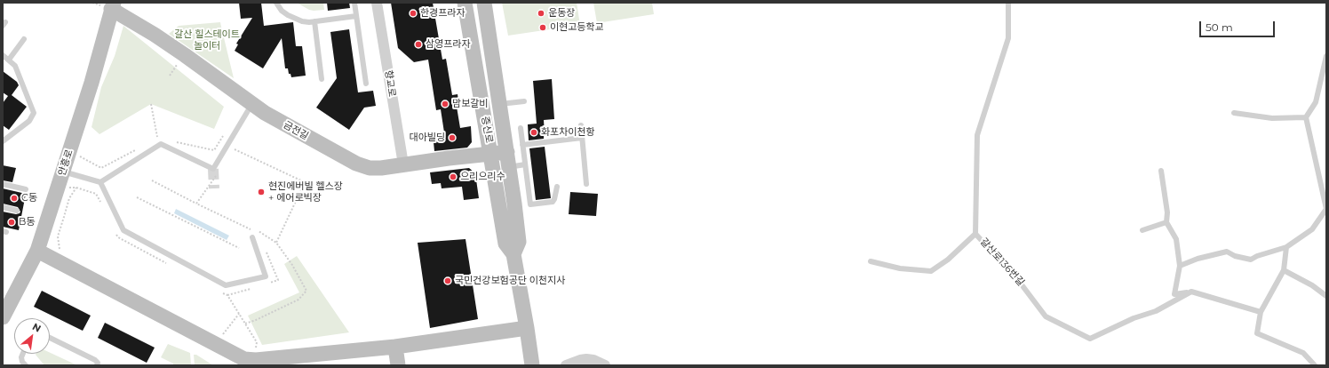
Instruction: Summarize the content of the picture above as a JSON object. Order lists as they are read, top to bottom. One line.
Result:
{"streets":{"street":["향교로","증신로","금전길","안흥로"],"lane":["갈산로136번길"]},"crossings":[["향교로","금전길"],["증신로","금전길"],["금전길","안흥로"]],"parks":["갈산 힐스테이트 놀이터"],"places":["한경프라자","운동장","이현고등학교","삼영프라자","맘보갈비","화포차이천항","대아빌딩","으리으리수","현진에버빌 헬스장 + 에어로빅장","C동","B동","국민건강보험공단 이천지사"],"scale_bar":"50 m","north":"top right"}
